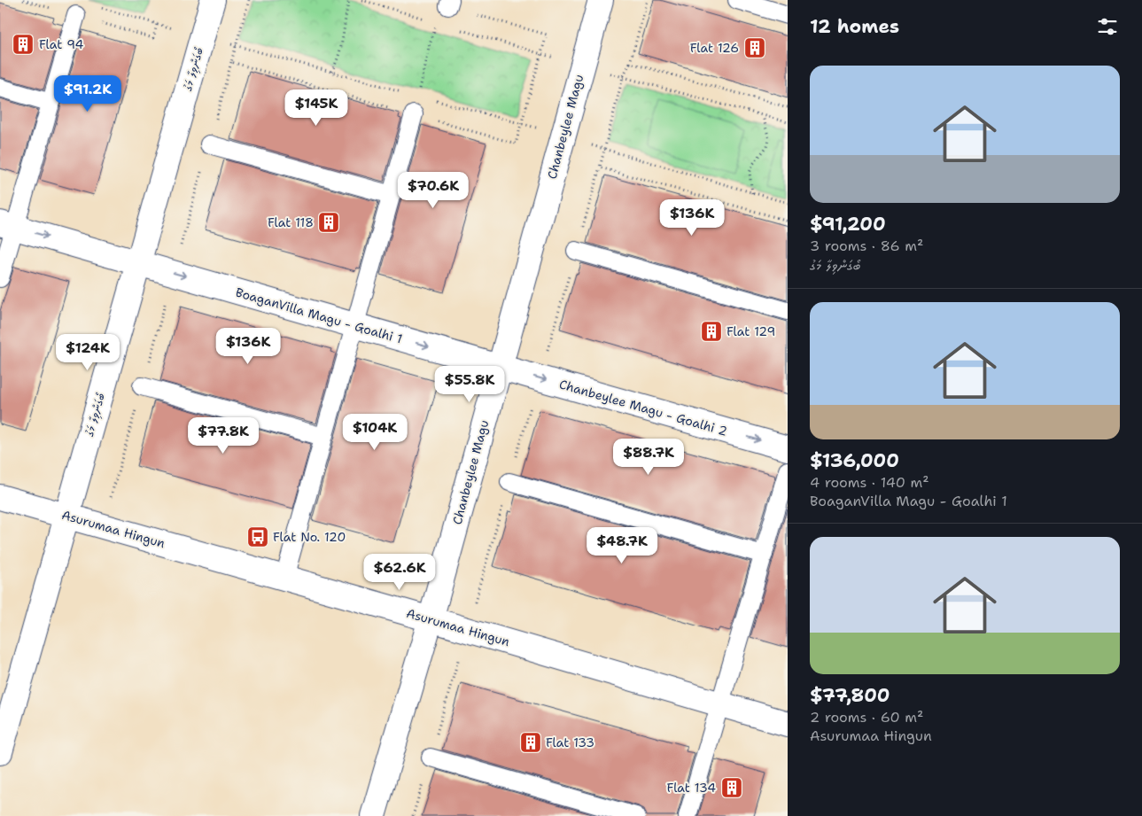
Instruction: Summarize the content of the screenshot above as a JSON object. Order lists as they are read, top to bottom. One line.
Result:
{"streets":{"street":["ބޯގަންވިލާ މަގު","Chanbeylee Magu","BoaganVilla Magu - Goalhi 1","Chanbeylee Magu - Goalhi 2","Asurumaa Hingun"]},"crossings":[["ބޯގަންވިލާ މަގު","BoaganVilla Magu - Goalhi 1"],["ބޯގަންވިލާ މަގު","Asurumaa Hingun"],["Chanbeylee Magu","BoaganVilla Magu - Goalhi 1"],["Chanbeylee Magu","Chanbeylee Magu - Goalhi 2"],["Chanbeylee Magu","Asurumaa Hingun"],["BoaganVilla Magu - Goalhi 1","Chanbeylee Magu - Goalhi 2"]],"one_way":["BoaganVilla Magu - Goalhi 1","Chanbeylee Magu - Goalhi 2"],"places":{"building":["Flat 94","Flat 126","Flat 118","Flat 129","Flat 133","Flat 134"],"bus stop":["Flat No. 120"]},"page":{"heading":"12 homes","list":[{"name":"$91,200","note":"3 rooms · 86 m² · ބޯގަންވިލާ މަގު"},{"name":"$136,000","note":"4 rooms · 140 m² · BoaganVilla Magu - Goalhi 1"},{"name":"$77,800","note":"2 rooms · 60 m² · Asurumaa Hingun"}],"price":["$91.2K","$145K","$70.6K","$136K","$136K","$124K","$55.8K","$104K","$77.8K","$88.7K","$48.7K","$62.6K"]}}
